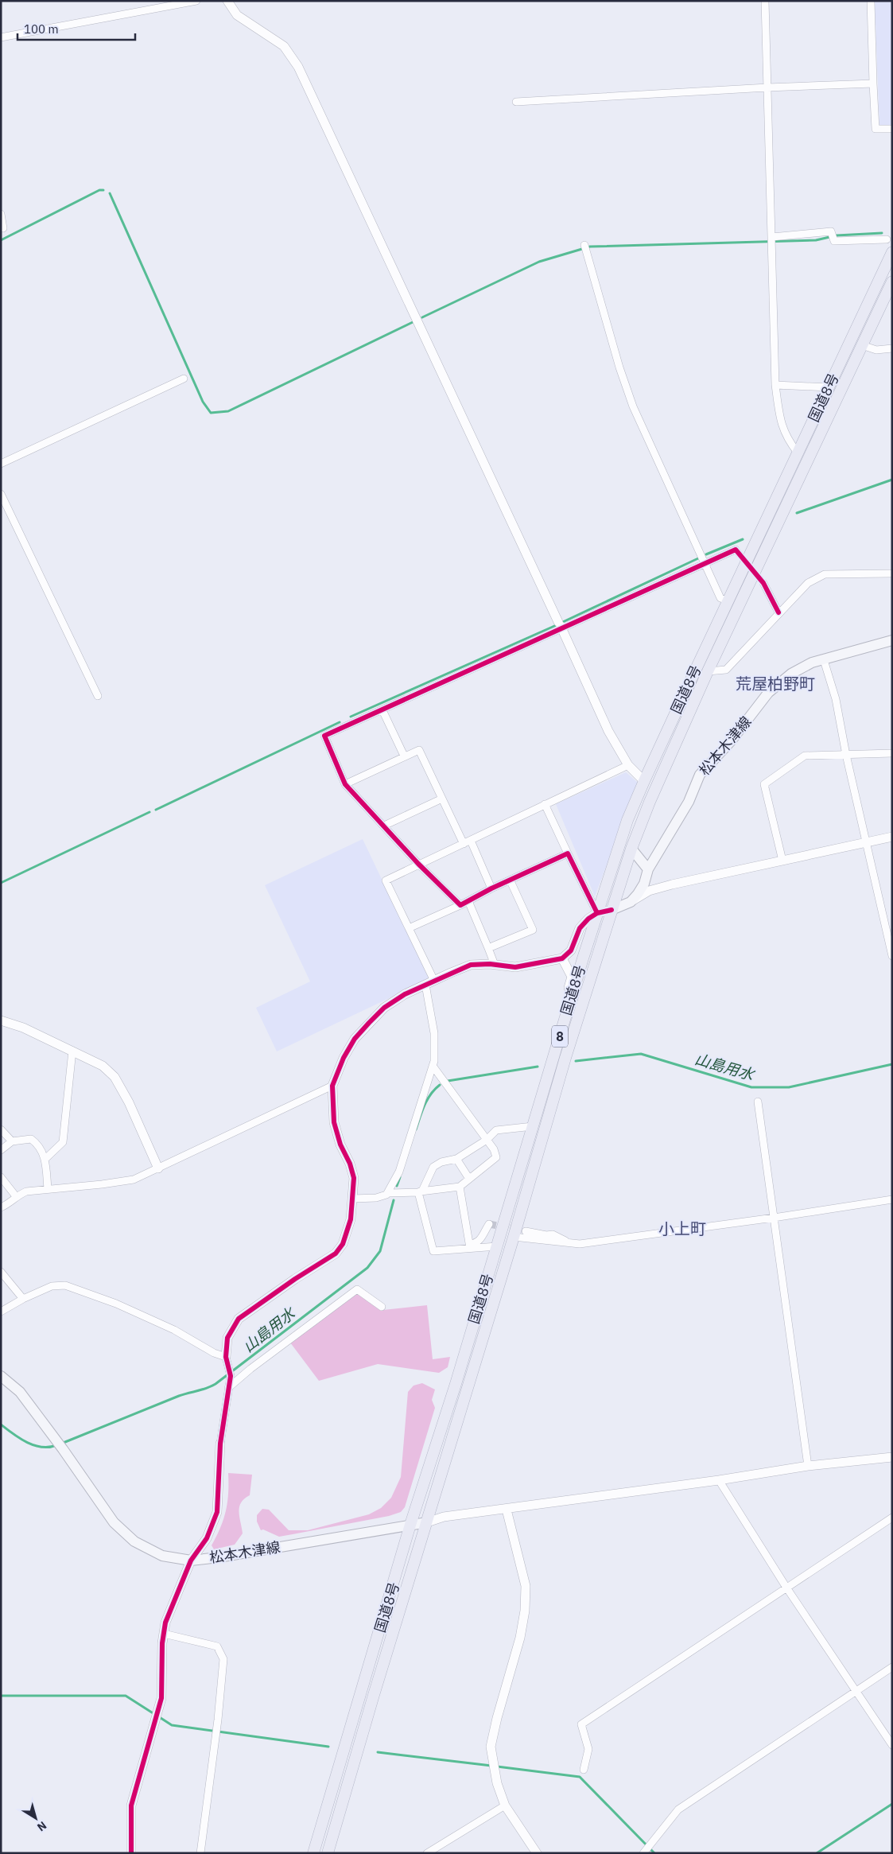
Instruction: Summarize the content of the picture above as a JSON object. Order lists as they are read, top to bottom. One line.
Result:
{"streets":{"highway":["国道8号","8"],"main road":["松本木津線"]},"crossings":[["国道8号","松本木津線"]],"districts":["荒屋柏野町","小上町"],"water":["山島用水"],"scale_bar":"100 m","north":"bottom right"}
